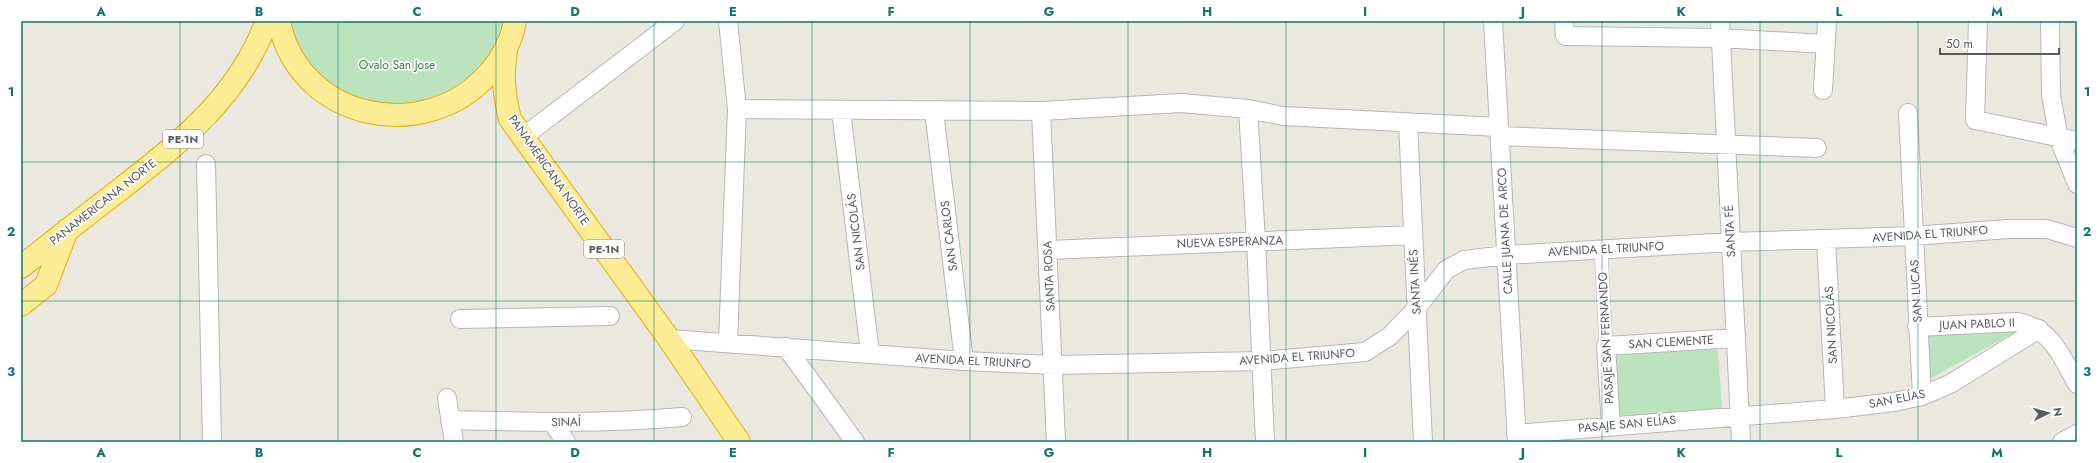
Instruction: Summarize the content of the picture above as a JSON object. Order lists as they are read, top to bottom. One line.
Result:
{"streets":{"highway":["PE-1N","PANAMERICANA NORTE"],"street":["CALLE JUANA DE ARCO","SANTA FÉ","SAN NICOLÁS","AVENIDA EL TRIUNFO","SAN CARLOS","NUEVA ESPERANZA","SANTA ROSA","SANTA INÉS","SAN LUCAS","JUAN PABLO II","PASAJE SAN FERNANDO","SAN CLEMENTE","SAN ELÍAS","SINAÍ","PASAJE SAN ELÍAS"]},"crossings":[["PE-1N","PANAMERICANA NORTE"],["PANAMERICANA NORTE","AVENIDA EL TRIUNFO"],["CALLE JUANA DE ARCO","AVENIDA EL TRIUNFO"],["CALLE JUANA DE ARCO","PASAJE SAN ELÍAS"],["SANTA FÉ","AVENIDA EL TRIUNFO"],["SANTA FÉ","SAN CLEMENTE"],["SANTA FÉ","SAN ELÍAS"],["SANTA FÉ","PASAJE SAN ELÍAS"],["SAN NICOLÁS","AVENIDA EL TRIUNFO"],["SAN NICOLÁS","SAN ELÍAS"],["AVENIDA EL TRIUNFO","SAN CARLOS"],["AVENIDA EL TRIUNFO","SANTA ROSA"],["AVENIDA EL TRIUNFO","SANTA INÉS"],["AVENIDA EL TRIUNFO","SAN LUCAS"],["AVENIDA EL TRIUNFO","PASAJE SAN FERNANDO"],["NUEVA ESPERANZA","SANTA ROSA"],["NUEVA ESPERANZA","SANTA INÉS"],["SAN LUCAS","JUAN PABLO II"],["SAN LUCAS","SAN ELÍAS"],["JUAN PABLO II","SAN ELÍAS"],["PASAJE SAN FERNANDO","SAN CLEMENTE"],["PASAJE SAN FERNANDO","PASAJE SAN ELÍAS"],["SAN ELÍAS","PASAJE SAN ELÍAS"]],"parks":["Ovalo San Jose"],"scale_bar":"50 m","north":"right","grid":{"columns":["A","B","C","D","E","F","G","H","I","J","K","L","M"],"rows":["1","2","3"]}}
